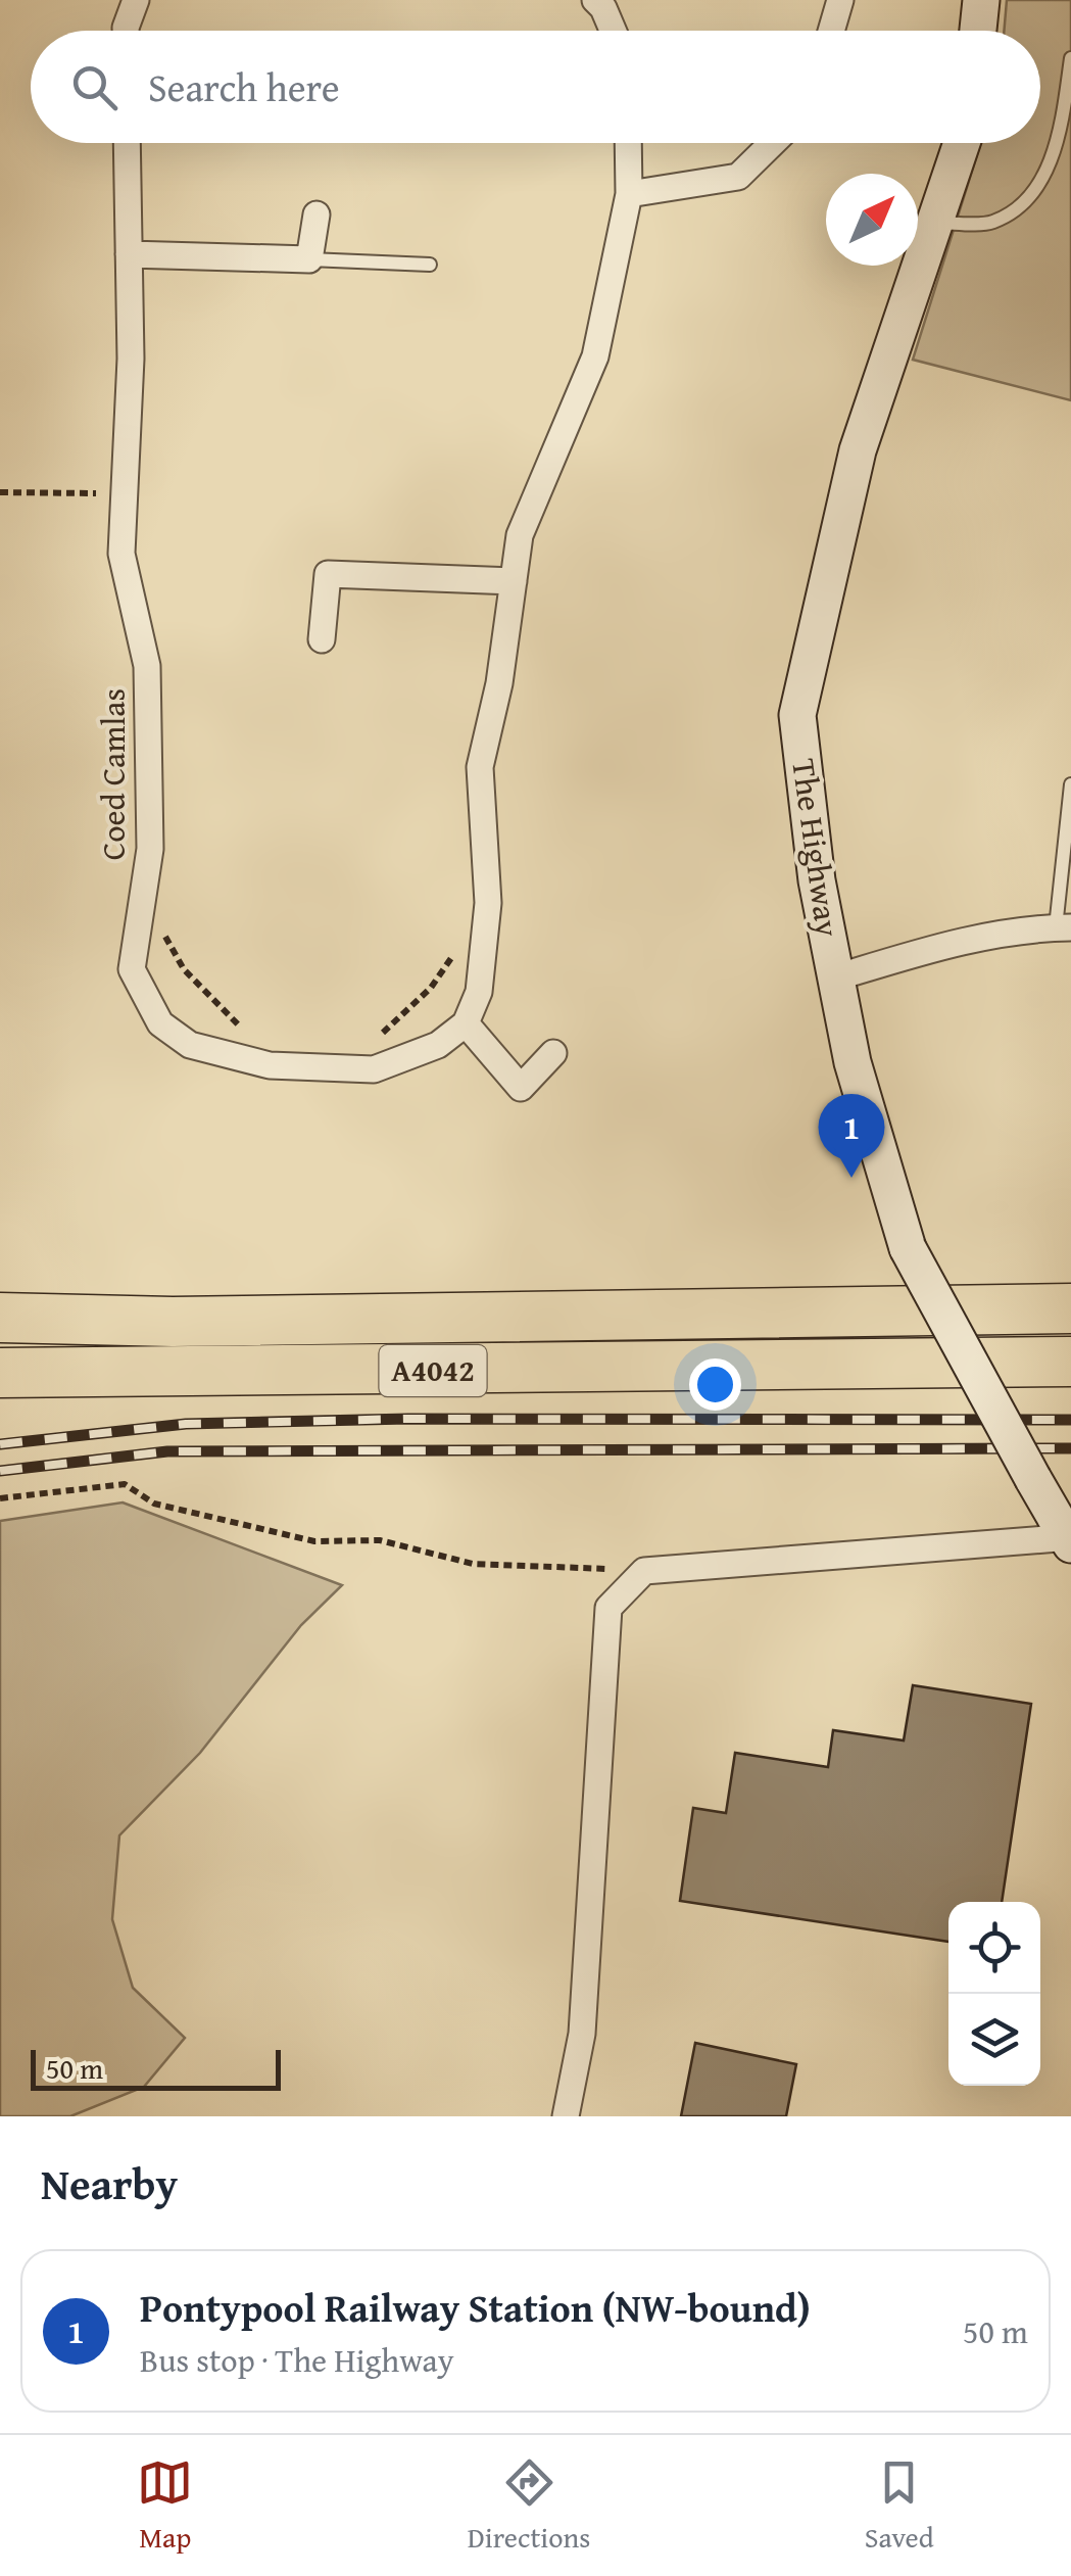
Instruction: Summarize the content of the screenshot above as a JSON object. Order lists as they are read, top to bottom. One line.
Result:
{"streets":{"highway":["A4042"],"street":["Coed Camlas","The Highway"]},"scale_bar":"50 m","north":"top right","page":{"search":"Search here","pins":"1","scale":"50 m","heading":"Nearby","list":[{"mark":"1","name":"Pontypool Railway Station (NW-bound)","note":"Bus stop · The Highway","value":"50 m"}],"nav":["Map","Directions","Saved"]}}
